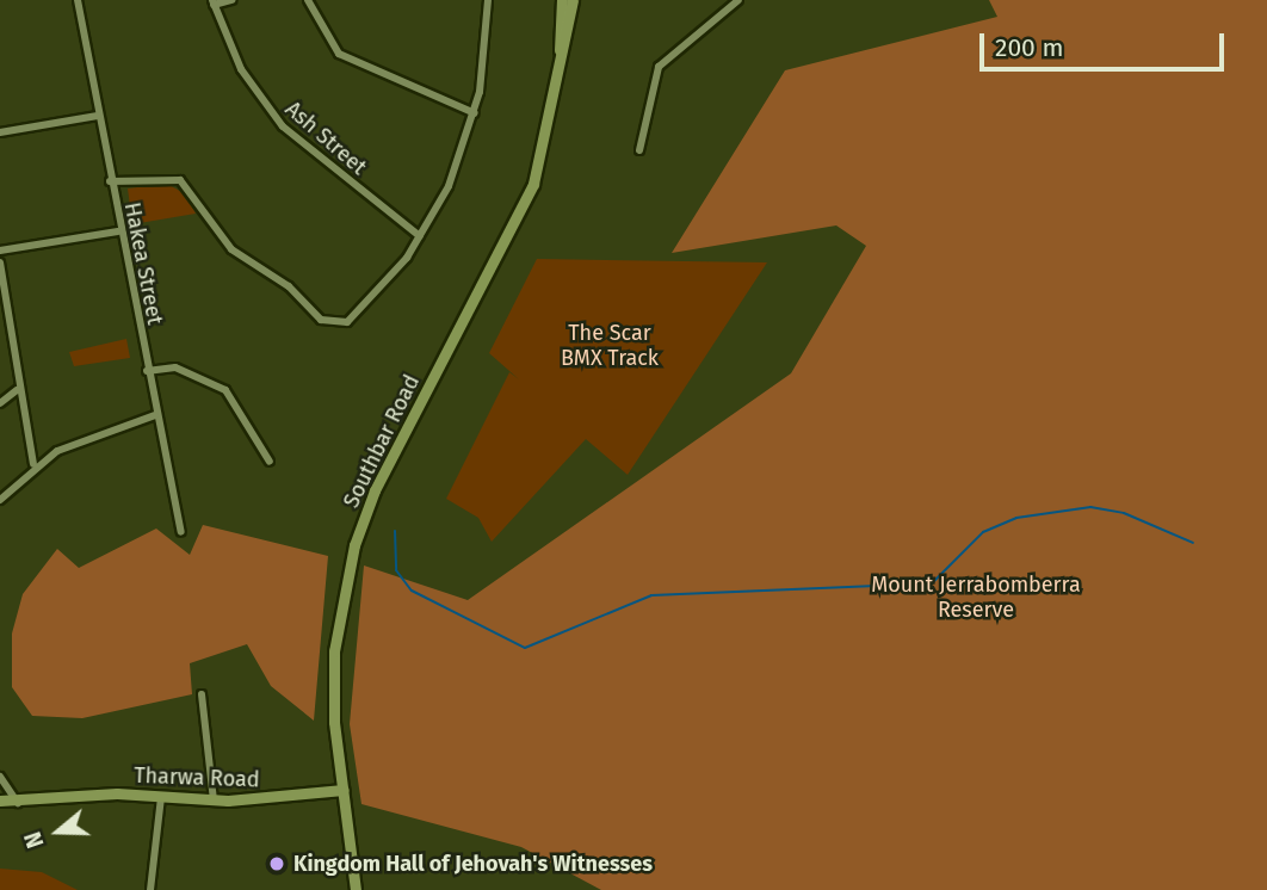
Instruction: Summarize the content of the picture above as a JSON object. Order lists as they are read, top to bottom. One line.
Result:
{"streets":{"main road":["Southbar Road","Tharwa Road"],"street":["Ash Street","Hakea Street"]},"crossings":[["Southbar Road","Tharwa Road"]],"parks":["The Scar BMX Track","Mount Jerrabomberra Reserve"],"places":["Kingdom Hall of Jehovah's Witnesses"],"scale_bar":"200 m","north":"left"}
